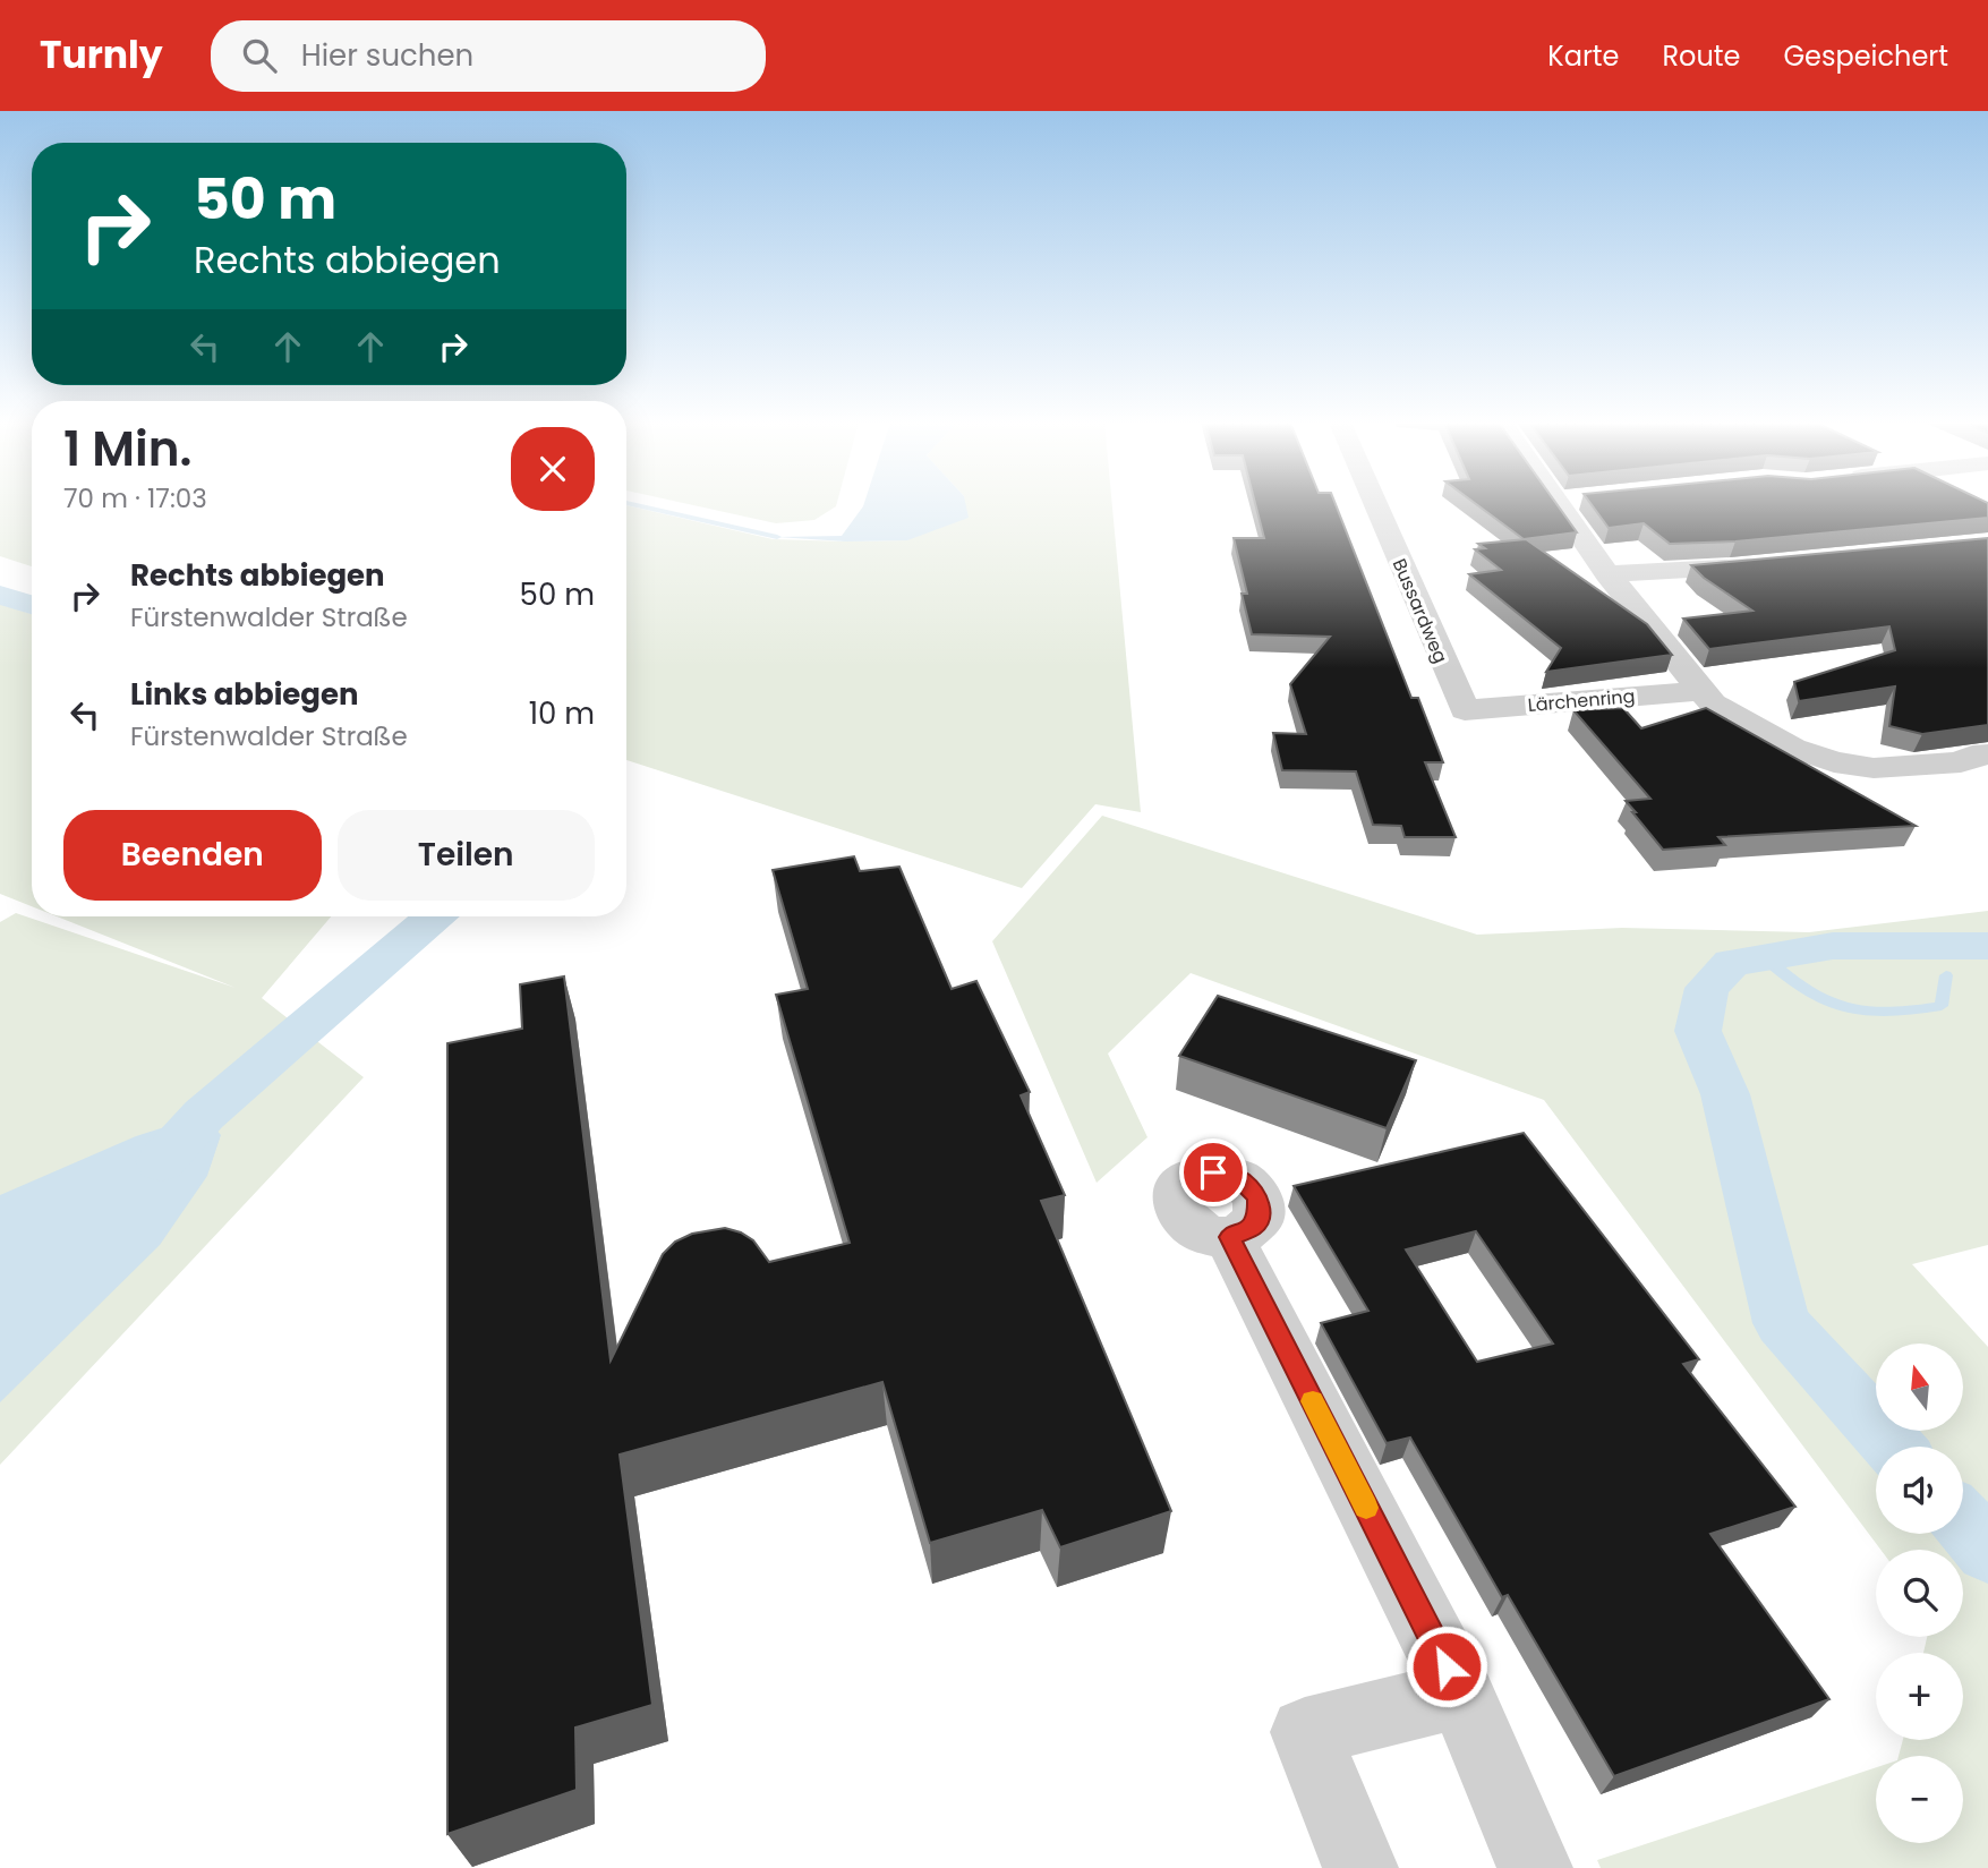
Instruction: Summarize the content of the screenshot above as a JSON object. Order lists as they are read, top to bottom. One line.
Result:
{"streets":{"street":["Bussardweg","Lärchenring"]},"crossings":[["Bussardweg","Lärchenring"]],"north":"top","page":{"header":"Turnly","search":"Hier suchen","nav":["Karte","Route","Gespeichert"],"turn":["50 m","Rechts abbiegen"],"heading":["1 Min.","70 m · 17:03"],"list":[{"name":"Rechts abbiegen","note":"Fürstenwalder Straße","value":"50 m"},{"name":"Links abbiegen","note":"Fürstenwalder Straße","value":"10 m"}],"buttons":["Beenden","Teilen"],"map_buttons":["+","−"]}}
